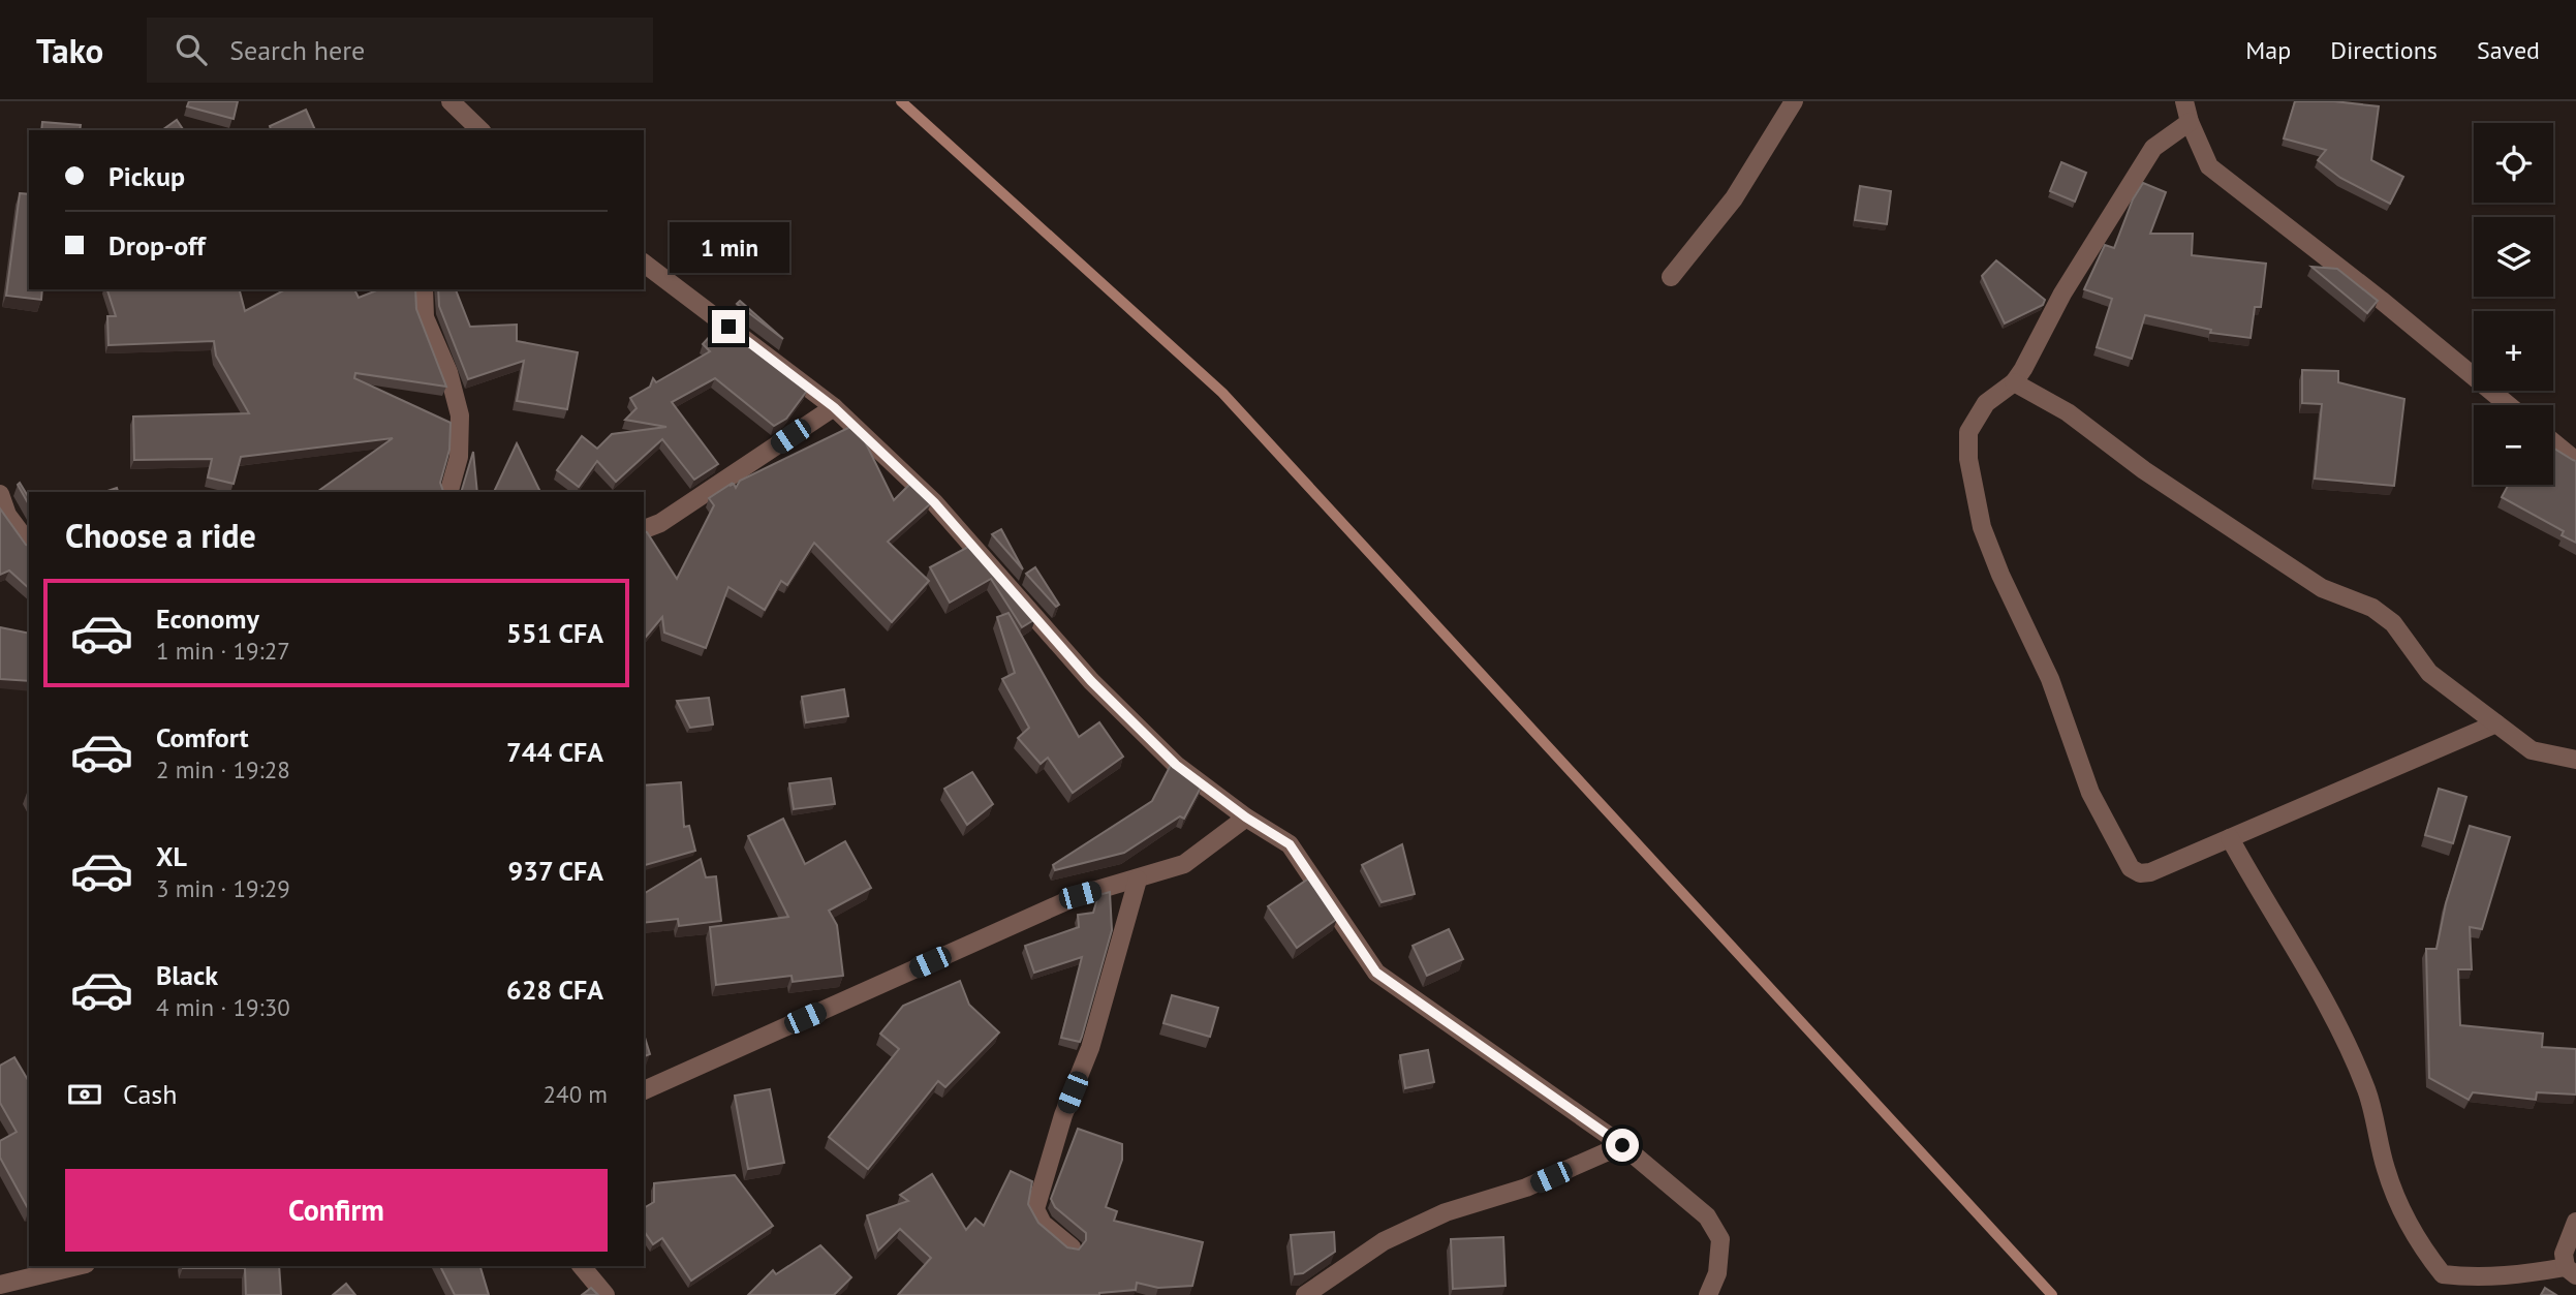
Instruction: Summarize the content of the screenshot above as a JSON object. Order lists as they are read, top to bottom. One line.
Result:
{"page":{"header":"Tako","search":"Search here","nav":["Map","Directions","Saved"],"map_buttons":["+","−"],"banner":["Pickup","Drop-off"],"bubble":"1 min","heading":"Choose a ride","list":[{"name":"Economy","note":"1 min · 19:27","value":"551 CFA"},{"name":"Comfort","note":"2 min · 19:28","value":"744 CFA"},{"name":"XL","note":"3 min · 19:29","value":"937 CFA"},{"name":"Black","note":"4 min · 19:30","value":"628 CFA"}],"pay":["Cash","240 m"],"buttons":"Confirm"}}
